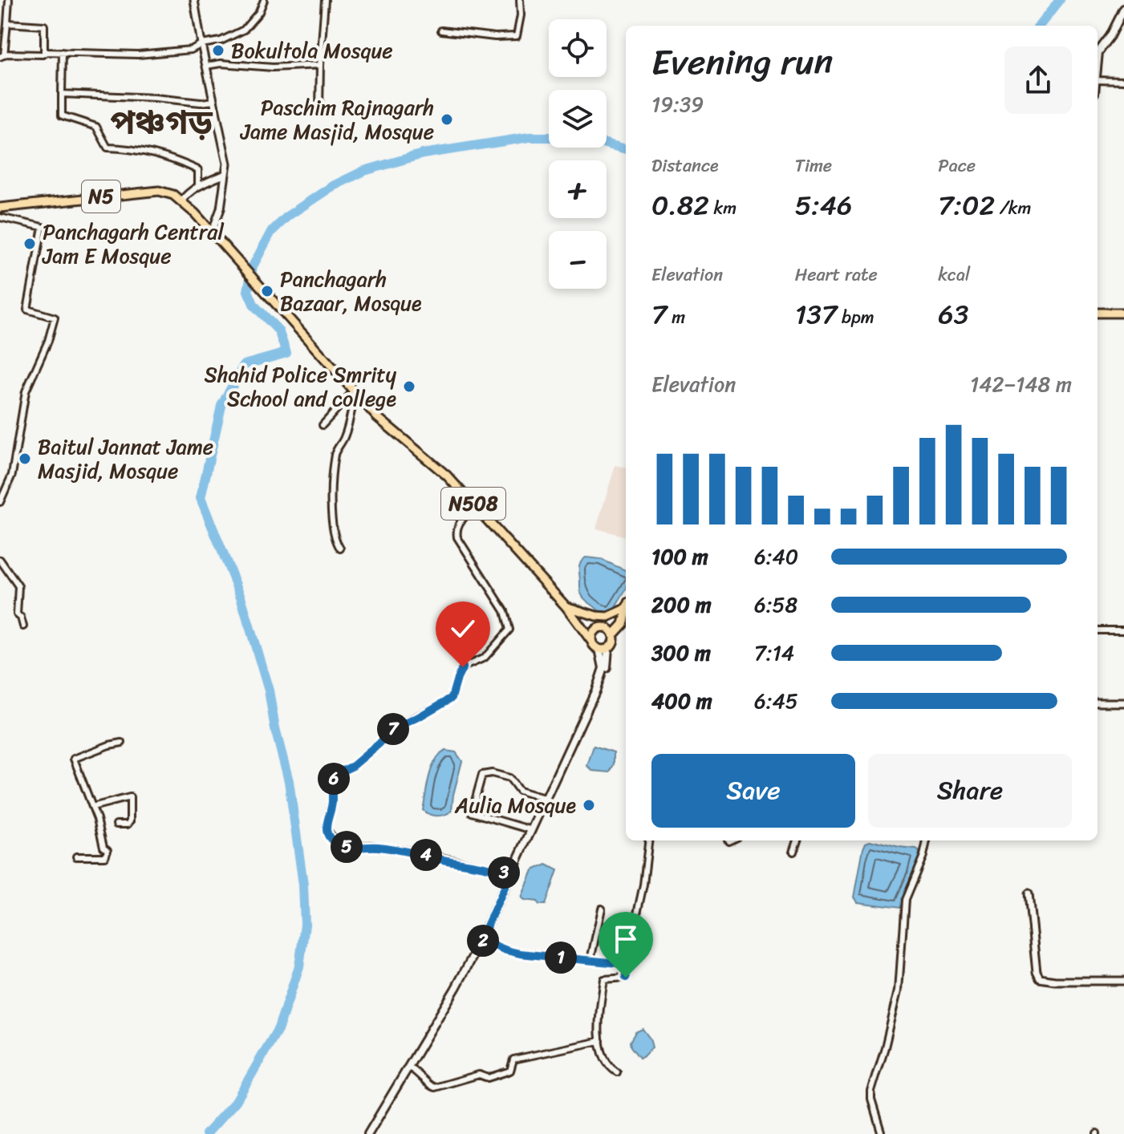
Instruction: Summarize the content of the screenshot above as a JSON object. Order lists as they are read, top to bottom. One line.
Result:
{"streets":{"highway":["N5","N508"]},"crossings":[["N5","N508"]],"districts":["পঞ্চগড়"],"places":["Bokultola Mosque","Paschim Rajnagarh Jame Masjid, Mosque","Panchagarh Central Jam E Mosque","Panchagarh Bazaar, Mosque","Shahid Police Smrity School and college","Baitul Jannat Jame Masjid, Mosque","Aulia Mosque"],"page":{"map_buttons":["+","−"],"heading":["Evening run","19:39"],"stats":[["Distance","0.82 km"],["Time","5:46"],["Pace","7:02 /km"],["Elevation","7 m"],["Heart rate","137 bpm"],["kcal","63"]],"chart":["Elevation","142–148 m"],"list":[{"name":"100 m","note":"6:40"},{"name":"200 m","note":"6:58"},{"name":"300 m","note":"7:14"},{"name":"400 m","note":"6:45"}],"pins":["7","6","5","4","3","2","1"],"buttons":["Save","Share"]}}
